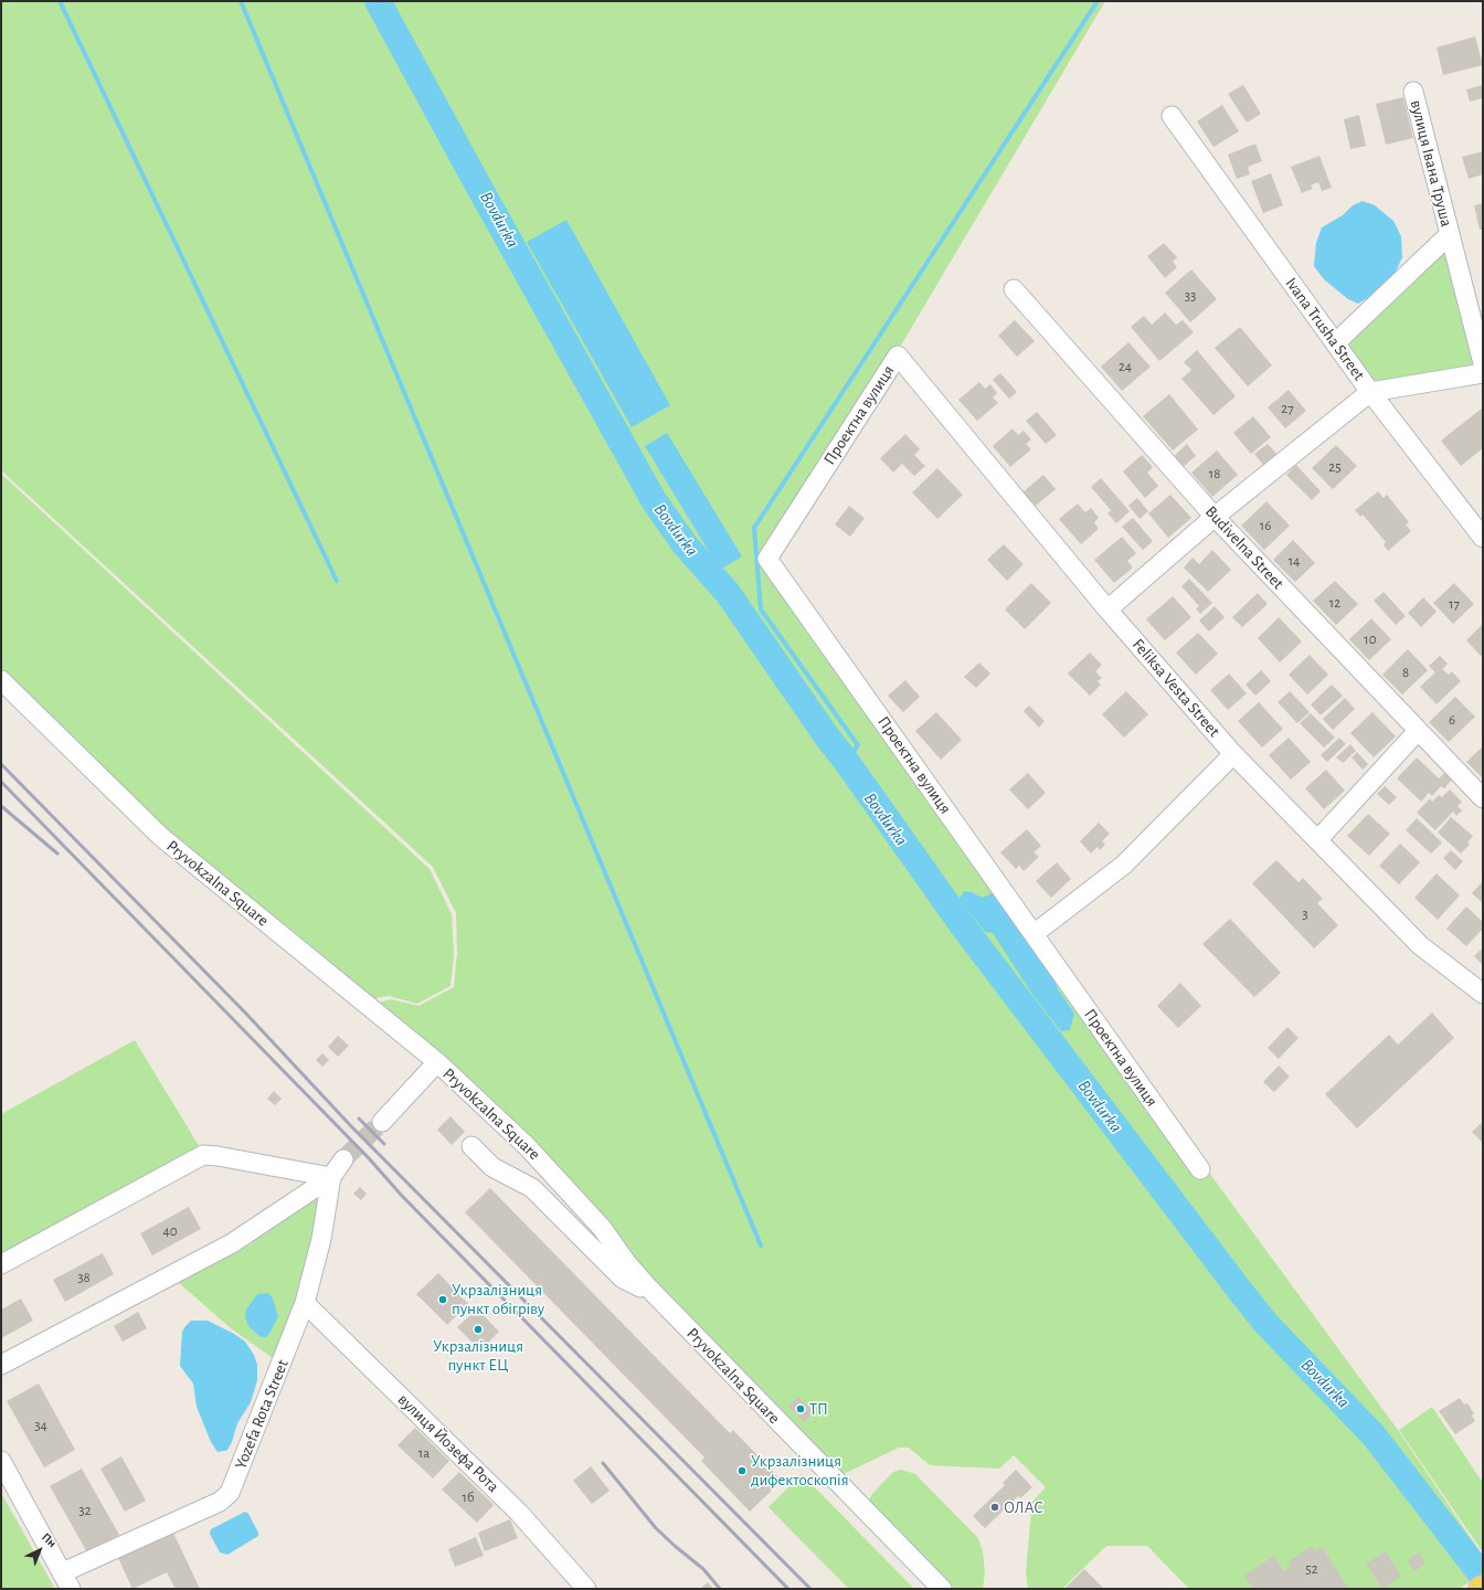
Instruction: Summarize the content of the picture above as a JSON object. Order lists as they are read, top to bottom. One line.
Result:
{"streets":{"street":["вулиця Івана Труша","Ivana Trusha Street","Проектна вулиця","Budivelna Street","Feliksa Vesta Street","Pryvokzalna Square","Yozefa Rota Street","вулиця Йозефа Рота"]},"crossings":[["вулиця Івана Труша","Ivana Trusha Street"],["Проектна вулиця","Feliksa Vesta Street"],["Yozefa Rota Street","вулиця Йозефа Рота"]],"water":["Bovdurka"],"places":["Укрзалізниця пункт обігріву","Укрзалізниця пункт ЕЦ","ТП","Укрзалізниця дифектоскопія","ОЛАС"],"house_numbers":["33","24","27","25","18","16","14","12","17","10","8","6","3","40","38","34","1а","1б","32","52"],"north":"top right"}
